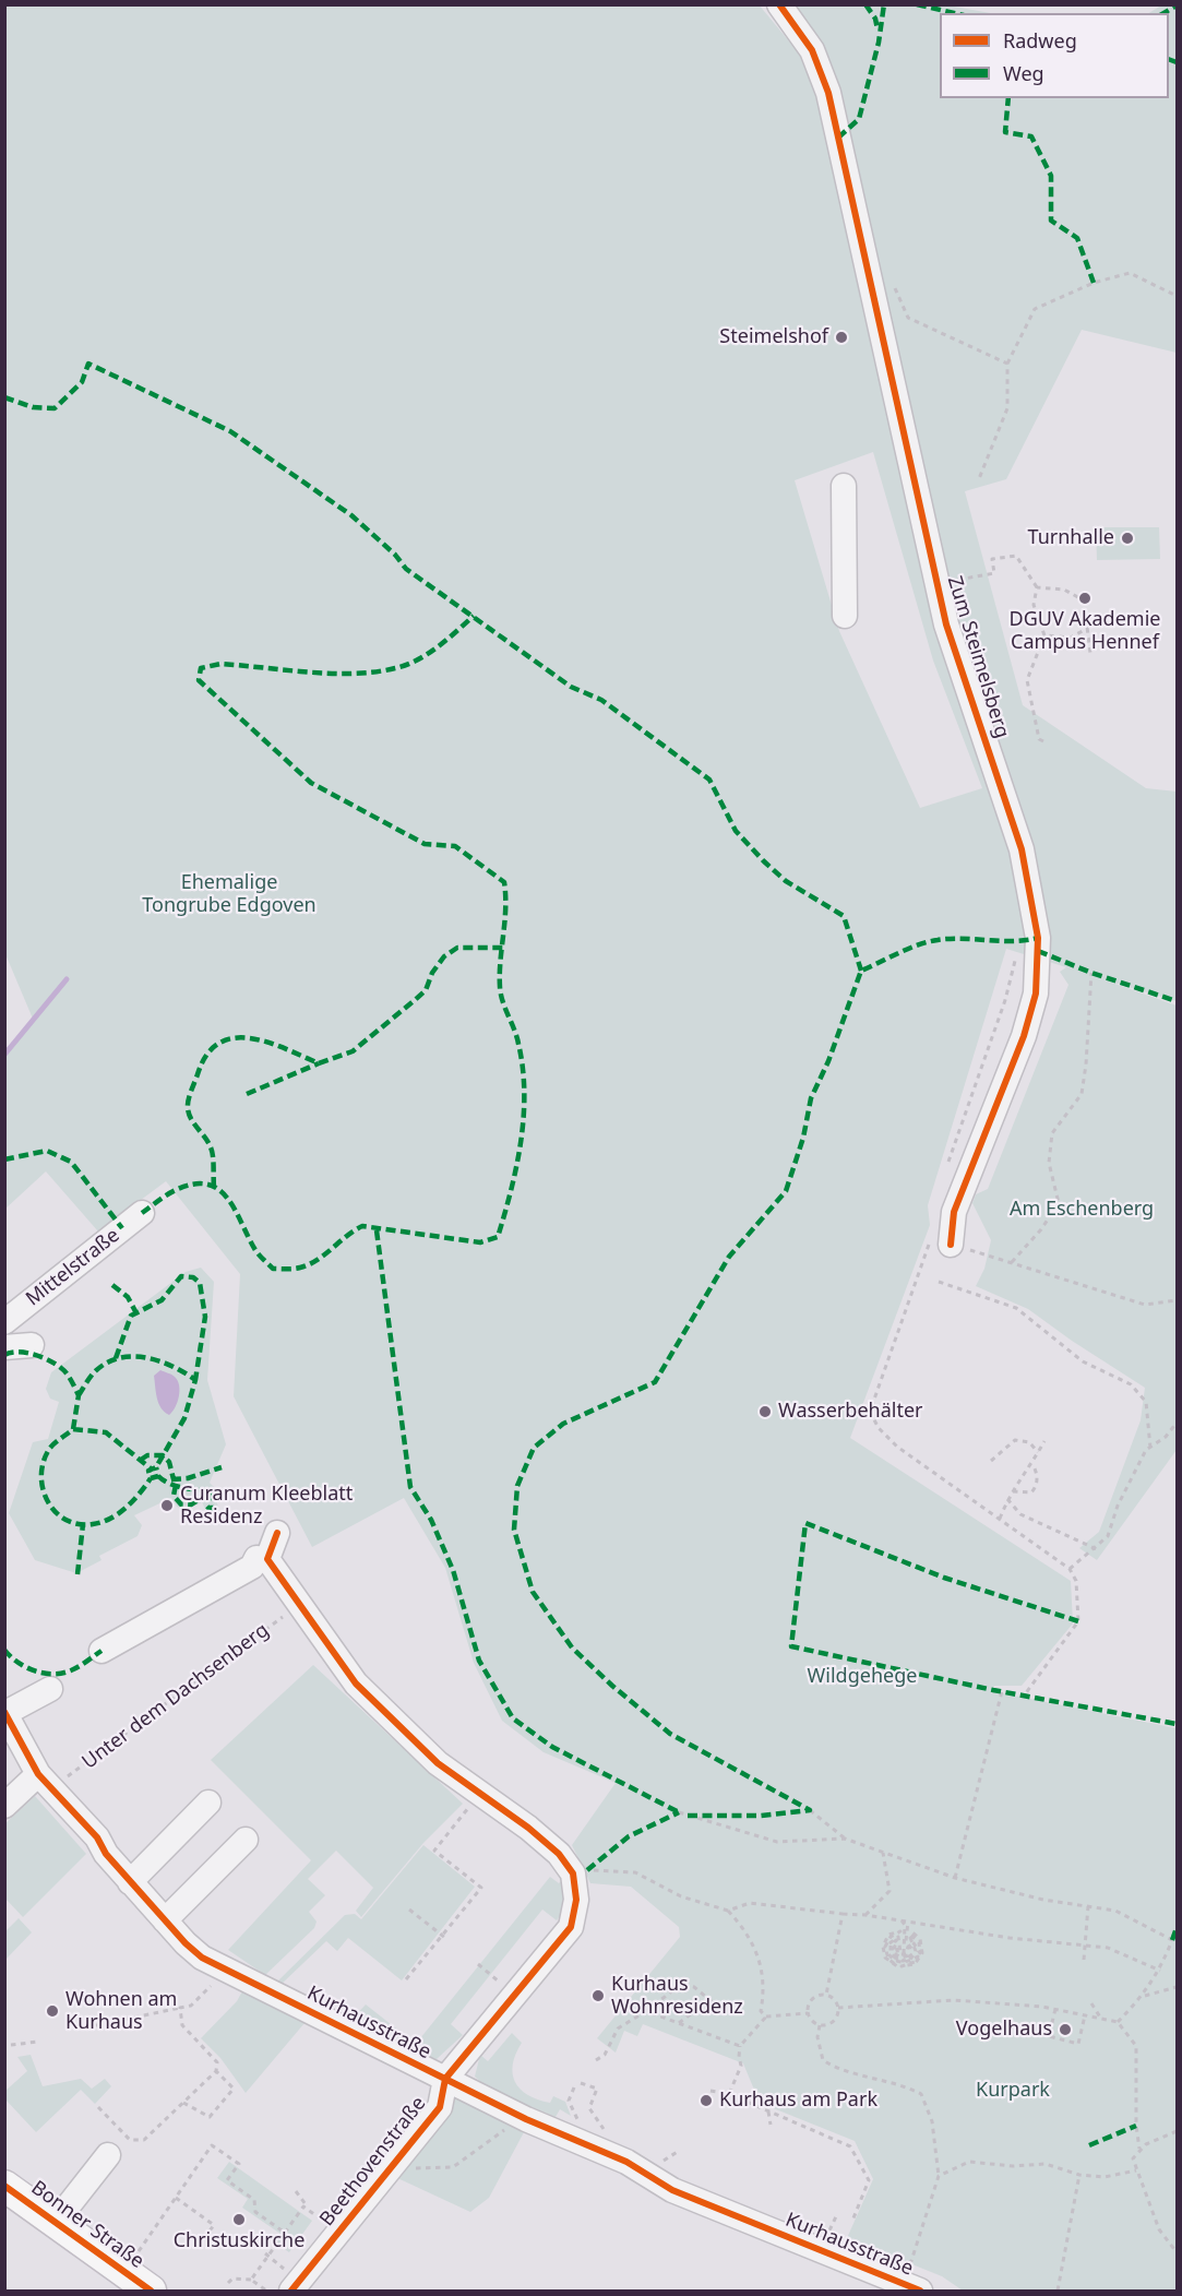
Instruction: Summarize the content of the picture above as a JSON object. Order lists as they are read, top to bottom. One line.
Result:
{"streets":{"main road":["Bonner Straße"],"street":["Zum Steimelsberg","Mittelstraße","Kurhausstraße","Beethovenstraße"],"path":["Unter dem Dachsenberg"]},"crossings":[["Unter dem Dachsenberg","Kurhausstraße"],["Kurhausstraße","Beethovenstraße"]],"parks":["Ehemalige Tongrube Edgoven","Am Eschenberg","Wildgehege","Kurpark"],"places":["Steimelshof","Turnhalle","DGUV Akademie Campus Hennef","Wasserbehälter","Curanum Kleeblatt Residenz","Kurhaus Wohnresidenz","Wohnen am Kurhaus","Vogelhaus","Kurhaus am Park","Christuskirche"],"legend":["Radweg","Weg"]}
